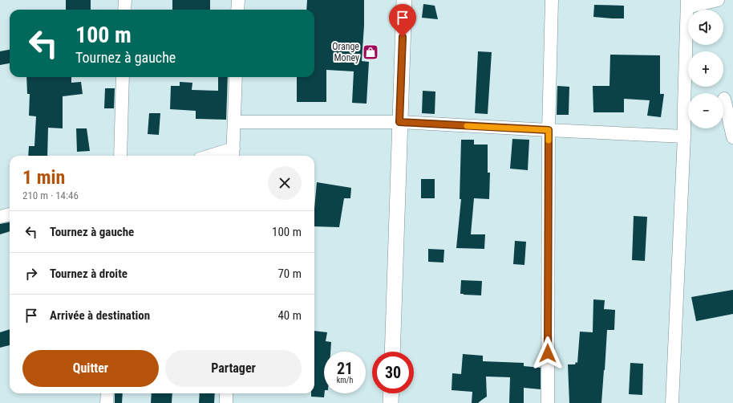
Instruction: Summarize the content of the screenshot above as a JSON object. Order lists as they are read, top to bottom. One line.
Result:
{"places":{"shop":["Orange Money"]},"page":{"map_buttons":["+","−"],"turn":["100 m","Tournez à gauche"],"heading":["1 min","210 m · 14:46"],"list":[{"name":"Tournez à gauche","value":"100 m"},{"name":"Tournez à droite","value":"70 m"},{"name":"Arrivée à destination","value":"40 m"}],"buttons":["Quitter","Partager"],"speed":"21 km/h","limit":"30"}}
